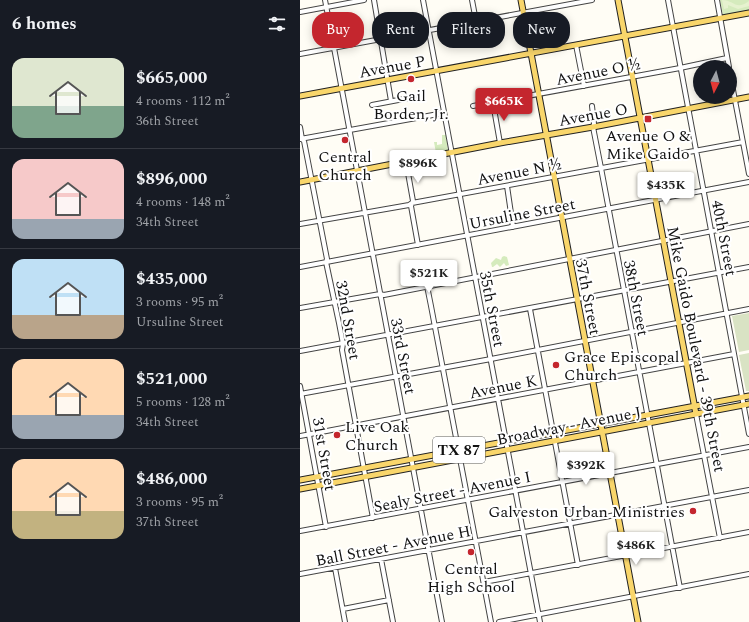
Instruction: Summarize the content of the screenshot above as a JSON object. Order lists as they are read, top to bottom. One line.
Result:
{"streets":{"main road":["Avenue P","Avenue O","37th Street","Mike Gaido Boulevard - 39th Street","Broadway - Avenue J","TX 87"],"street":["Avenue O ½","Avenue N ½","Ursuline Street","40th Street","38th Street","35th Street","32nd Street","33rd Street","Avenue K","31st Street","Sealy Street - Avenue I","Ball Street - Avenue H"]},"crossings":[["Avenue P","40th Street"],["Avenue P","37th Street"],["Avenue P","35th Street"],["Avenue P","Mike Gaido Boulevard - 39th Street"],["Avenue P","33rd Street"],["Avenue O ½","40th Street"],["Avenue O ½","37th Street"],["Avenue O ½","Mike Gaido Boulevard - 39th Street"],["Avenue O","40th Street"],["Avenue O","37th Street"],["Avenue O","38th Street"],["Avenue O","35th Street"],["Avenue O","32nd Street"],["Avenue O","Mike Gaido Boulevard - 39th Street"],["Avenue O","33rd Street"],["Avenue N ½","40th Street"],["Avenue N ½","37th Street"],["Avenue N ½","38th Street"],["Avenue N ½","35th Street"],["Avenue N ½","32nd Street"],["Avenue N ½","Mike Gaido Boulevard - 39th Street"],["Avenue N ½","33rd Street"],["Ursuline Street","40th Street"],["Ursuline Street","37th Street"],["Ursuline Street","38th Street"],["Ursuline Street","35th Street"],["Ursuline Street","32nd Street"],["Ursuline Street","Mike Gaido Boulevard - 39th Street"],["Ursuline Street","33rd Street"],["40th Street","Avenue K"],["40th Street","Broadway - Avenue J"],["37th Street","Avenue K"],["37th Street","Broadway - Avenue J"],["37th Street","Sealy Street - Avenue I"],["37th Street","Ball Street - Avenue H"],["38th Street","Avenue K"],["38th Street","Broadway - Avenue J"],["38th Street","Sealy Street - Avenue I"],["38th Street","Ball Street - Avenue H"],["35th Street","Avenue K"],["35th Street","Broadway - Avenue J"],["35th Street","Sealy Street - Avenue I"],["35th Street","Ball Street - Avenue H"],["32nd Street","Avenue K"],["32nd Street","Broadway - Avenue J"],["32nd Street","Sealy Street - Avenue I"],["Mike Gaido Boulevard - 39th Street","Avenue K"],["Mike Gaido Boulevard - 39th Street","Broadway - Avenue J"],["Mike Gaido Boulevard - 39th Street","Sealy Street - Avenue I"],["Mike Gaido Boulevard - 39th Street","Ball Street - Avenue H"],["33rd Street","Avenue K"],["33rd Street","Broadway - Avenue J"],["33rd Street","Sealy Street - Avenue I"],["33rd Street","Ball Street - Avenue H"],["Avenue K","31st Street"],["Broadway - Avenue J","31st Street"],["31st Street","Sealy Street - Avenue I"]],"places":{"other":["Gail Borden, Jr.","Central Church","Grace Episcopal Church","Live Oak Church","Galveston Urban Ministries","Central High School"],"transit":["Avenue O & Mike Gaido"]},"north":"bottom","page":{"heading":"6 homes","chip":["Buy","Rent","Filters","New"],"list":[{"name":"$665,000","note":"4 rooms · 112 m² · 36th Street"},{"name":"$896,000","note":"4 rooms · 148 m² · 34th Street"},{"name":"$435,000","note":"3 rooms · 95 m² · Ursuline Street"},{"name":"$521,000","note":"5 rooms · 128 m² · 34th Street"},{"name":"$486,000","note":"3 rooms · 95 m² · 37th Street"}],"price":["$665K","$896K","$435K","$521K","$392K","$486K"]}}
